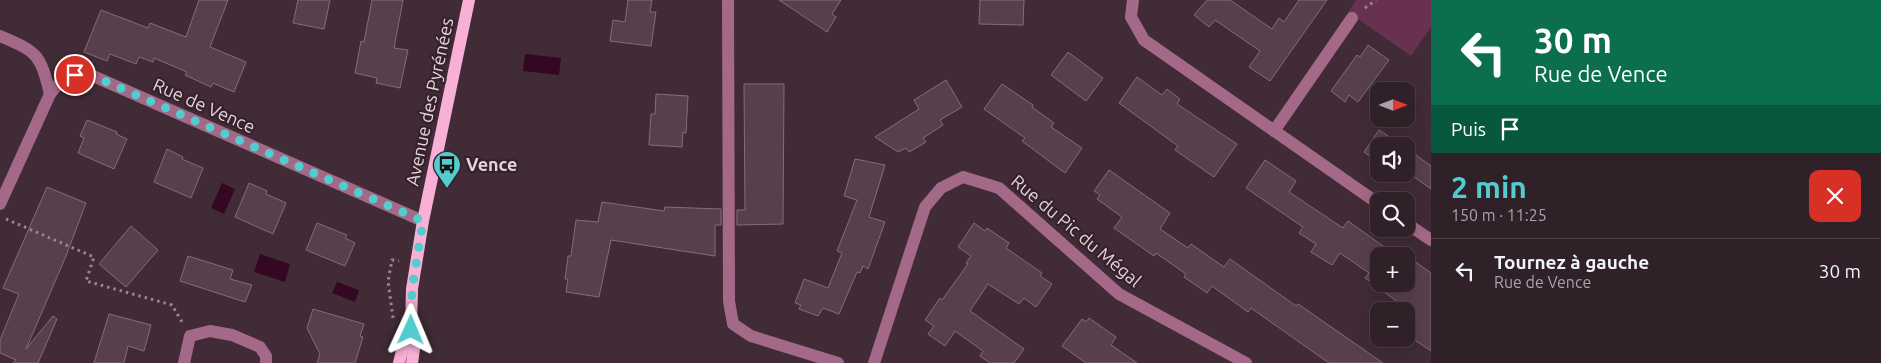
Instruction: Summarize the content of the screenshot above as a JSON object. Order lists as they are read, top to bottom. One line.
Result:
{"streets":{"main road":["Avenue des Pyrénées"],"street":["Rue de Vence","Rue du Pic du Mégal"]},"crossings":[["Avenue des Pyrénées","Rue de Vence"]],"places":{"bus stop":["Vence"]},"north":"right","page":{"turn":["30 m","Rue de Vence"],"map_buttons":["+","−"],"then":"Puis","heading":["2 min","150 m · 11:25"],"list":[{"name":"Tournez à gauche","note":"Rue de Vence","value":"30 m"}]}}
